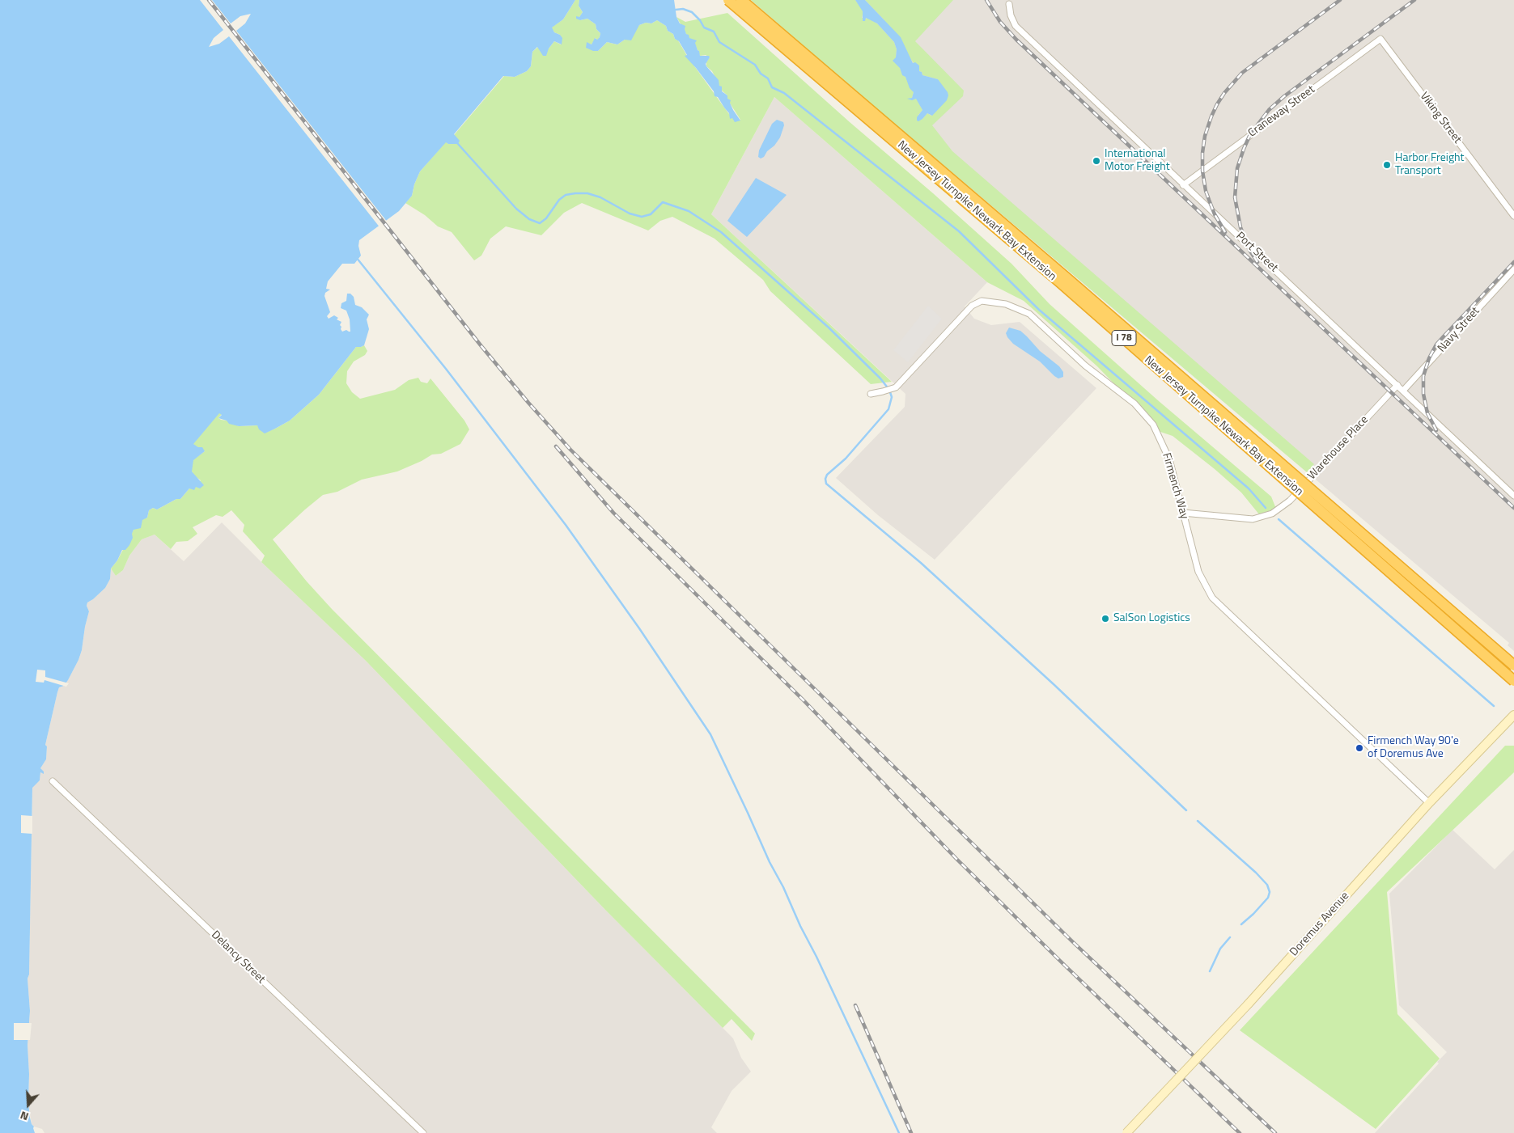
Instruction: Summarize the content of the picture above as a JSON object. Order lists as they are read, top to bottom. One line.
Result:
{"streets":{"highway":["New Jersey Turnpike Newark Bay Extension","I 78"],"main road":["Doremus Avenue"],"street":["Craneway Street","Viking Street","Port Street","Navy Street","Warehouse Place","Firmench Way","Delancy Street"]},"crossings":[["Craneway Street","Viking Street"],["Craneway Street","Port Street"],["Port Street","Navy Street"],["Port Street","Warehouse Place"],["Warehouse Place","Firmench Way"],["Firmench Way","Doremus Avenue"]],"places":["International Motor Freight","Harbor Freight Transport","SalSon Logistics","Firmench Way 90'e of Doremus Ave"],"north":"bottom"}
